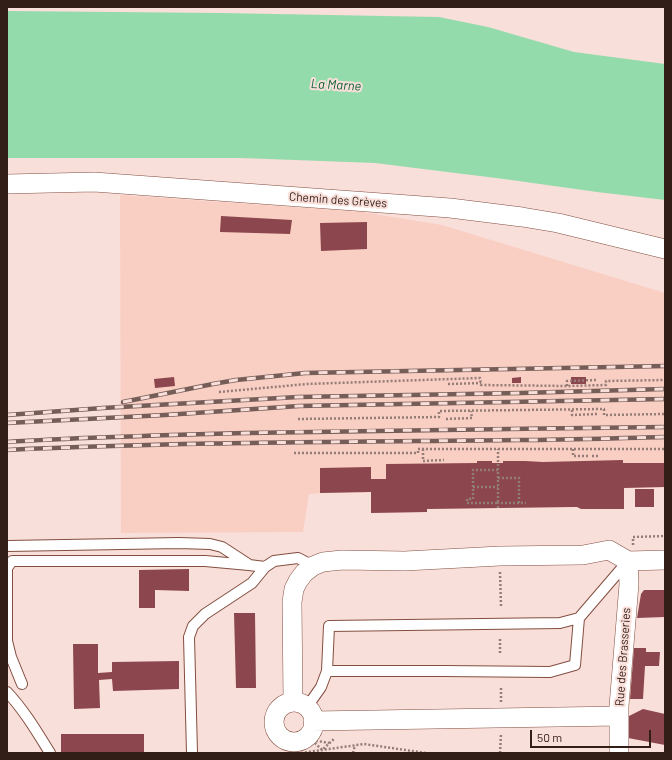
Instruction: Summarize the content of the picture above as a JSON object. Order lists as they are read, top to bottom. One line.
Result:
{"streets":{"street":["Chemin des Grèves","Rue des Brasseries"]},"water":["La Marne"],"scale_bar":"50 m"}
